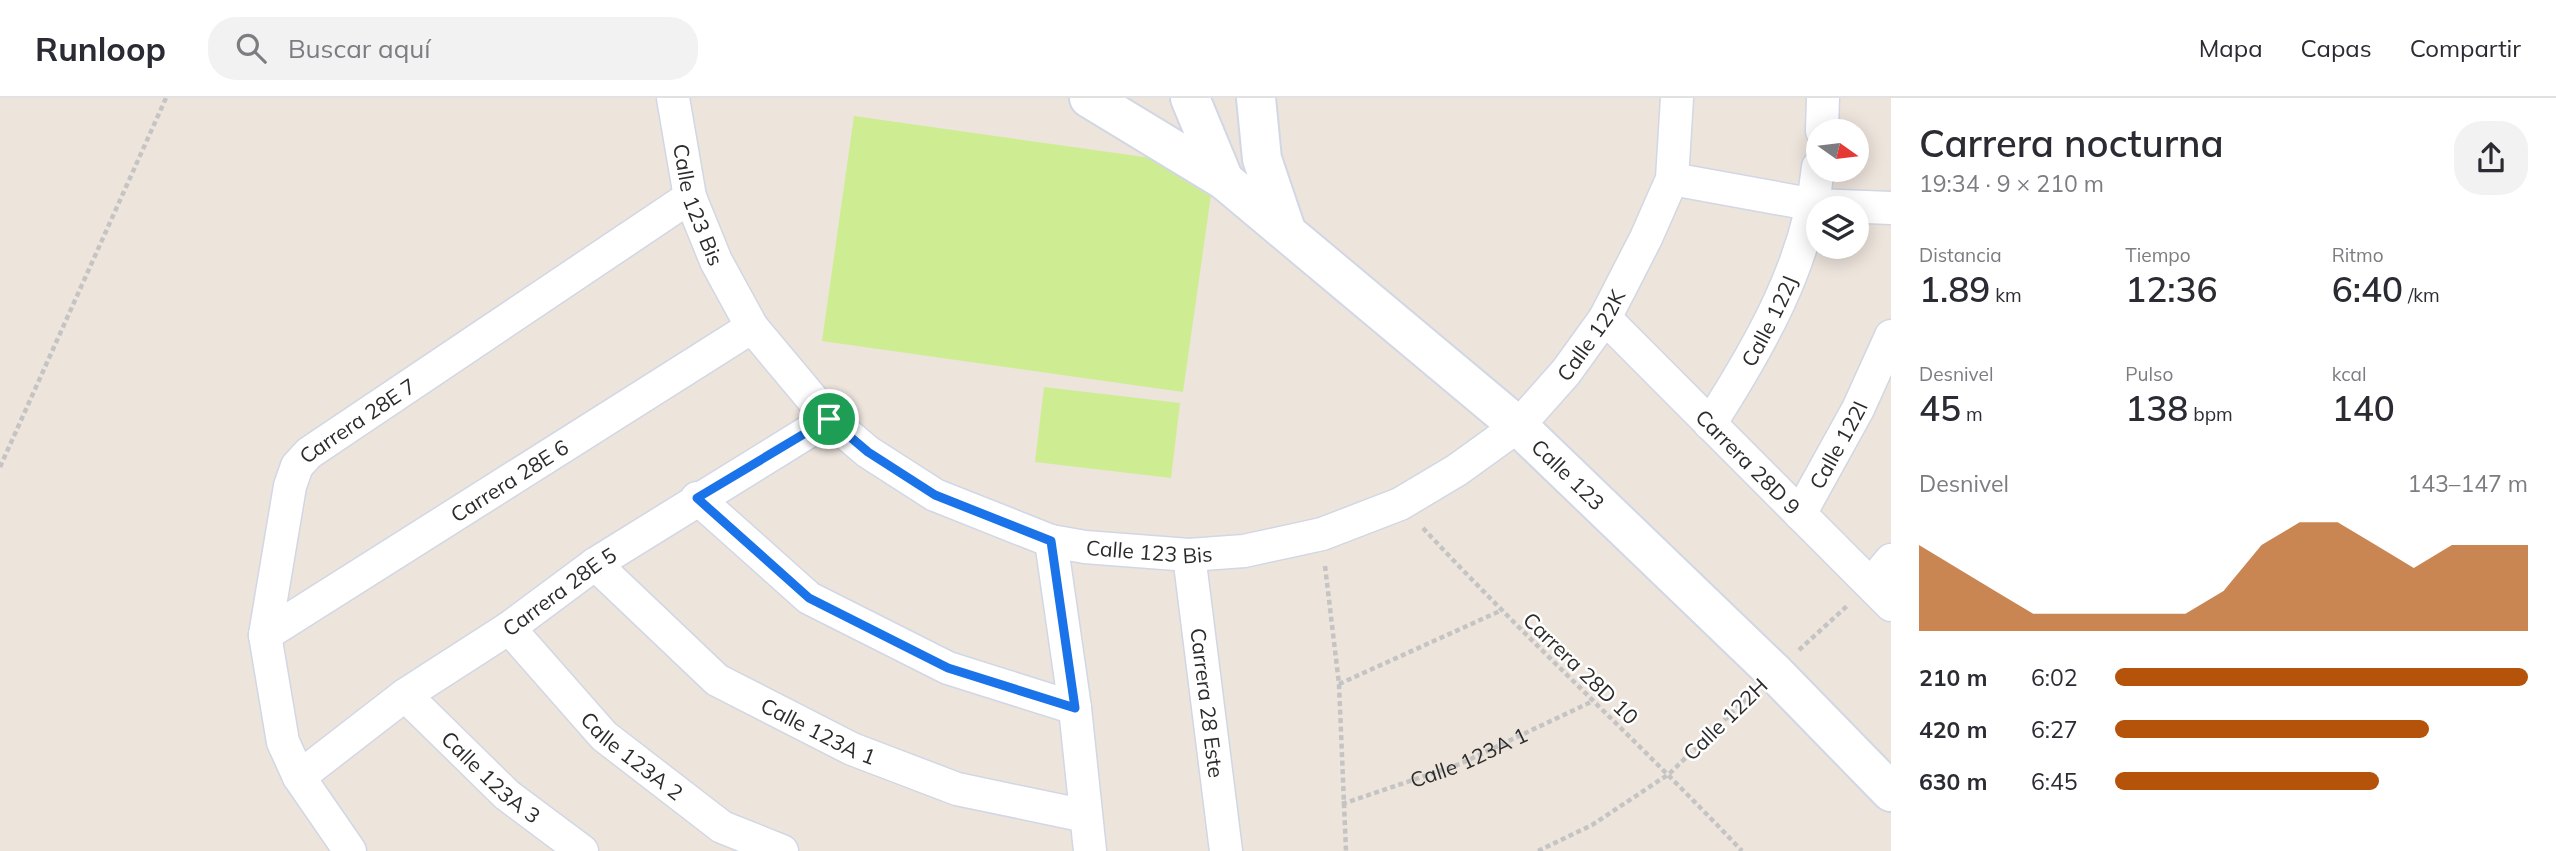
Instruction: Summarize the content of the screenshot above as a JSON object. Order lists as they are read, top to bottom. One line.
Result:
{"streets":{"street":["Calle 123 Bis","Calle 122J","Calle 122K","Carrera 28E 7","Calle 122I","Carrera 28D 9","Calle 123","Carrera 28E 6","Carrera 28E 5","Carrera 28 Este","Calle 123A 1","Calle 123A 2","Calle 123A 3"],"path":["Carrera 28D 10","Calle 122H"]},"crossings":[["Calle 123 Bis","Calle 122K"],["Calle 123 Bis","Carrera 28E 7"],["Calle 123 Bis","Carrera 28E 6"],["Calle 123 Bis","Carrera 28E 5"],["Calle 123 Bis","Carrera 28D 10"],["Calle 123 Bis","Carrera 28 Este"],["Calle 122J","Carrera 28D 9"],["Calle 122K","Carrera 28D 9"],["Calle 122K","Calle 123"],["Calle 122K","Carrera 28D 10"],["Carrera 28E 7","Carrera 28E 6"],["Carrera 28E 7","Carrera 28E 5"],["Calle 122I","Carrera 28D 9"],["Carrera 28D 9","Calle 122H"],["Calle 123","Calle 122H"],["Carrera 28E 5","Calle 123A 1"],["Carrera 28E 5","Calle 123A 2"],["Carrera 28E 5","Calle 123A 3"],["Carrera 28D 10","Calle 122H"],["Carrera 28D 10","Calle 123A 1"]],"north":"right","page":{"header":"Runloop","search":"Buscar aquí","nav":["Mapa","Capas","Compartir"],"heading":["Carrera nocturna","19:34 · 9 × 210 m"],"stats":[["Distancia","1.89 km"],["Tiempo","12:36"],["Ritmo","6:40 /km"],["Desnivel","45 m"],["Pulso","138 bpm"],["kcal","140"]],"chart":["Desnivel","143–147 m"],"list":[{"name":"210 m","note":"6:02"},{"name":"420 m","note":"6:27"},{"name":"630 m","note":"6:45"}]}}
